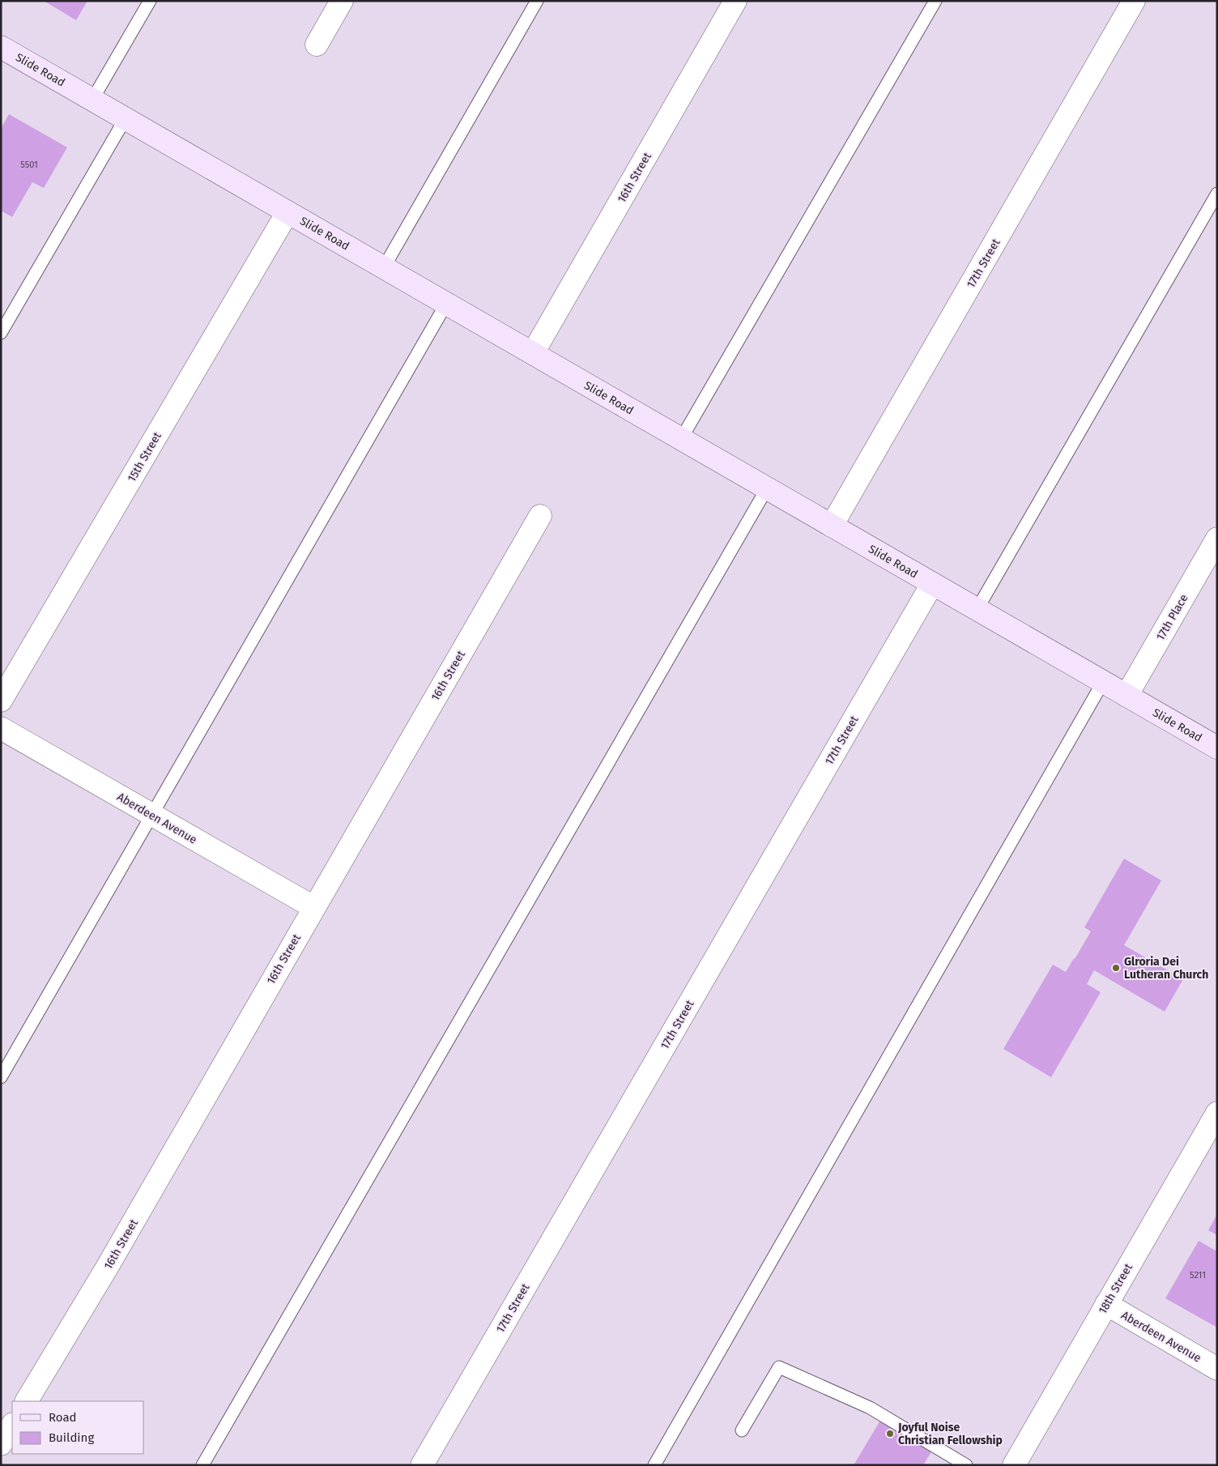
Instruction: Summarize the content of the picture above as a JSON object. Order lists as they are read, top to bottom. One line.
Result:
{"streets":{"main road":["Slide Road"],"street":["16th Street","17th Street","15th Street","17th Place","Aberdeen Avenue","18th Street"]},"crossings":[["Slide Road","16th Street"],["Slide Road","17th Street"],["Slide Road","15th Street"],["Slide Road","17th Place"],["16th Street","Aberdeen Avenue"],["Aberdeen Avenue","18th Street"]],"places":["Glroria Dei Lutheran Church","Joyful Noise Christian Fellowship"],"house_numbers":["5501","5211"],"legend":["Road","Building"]}
